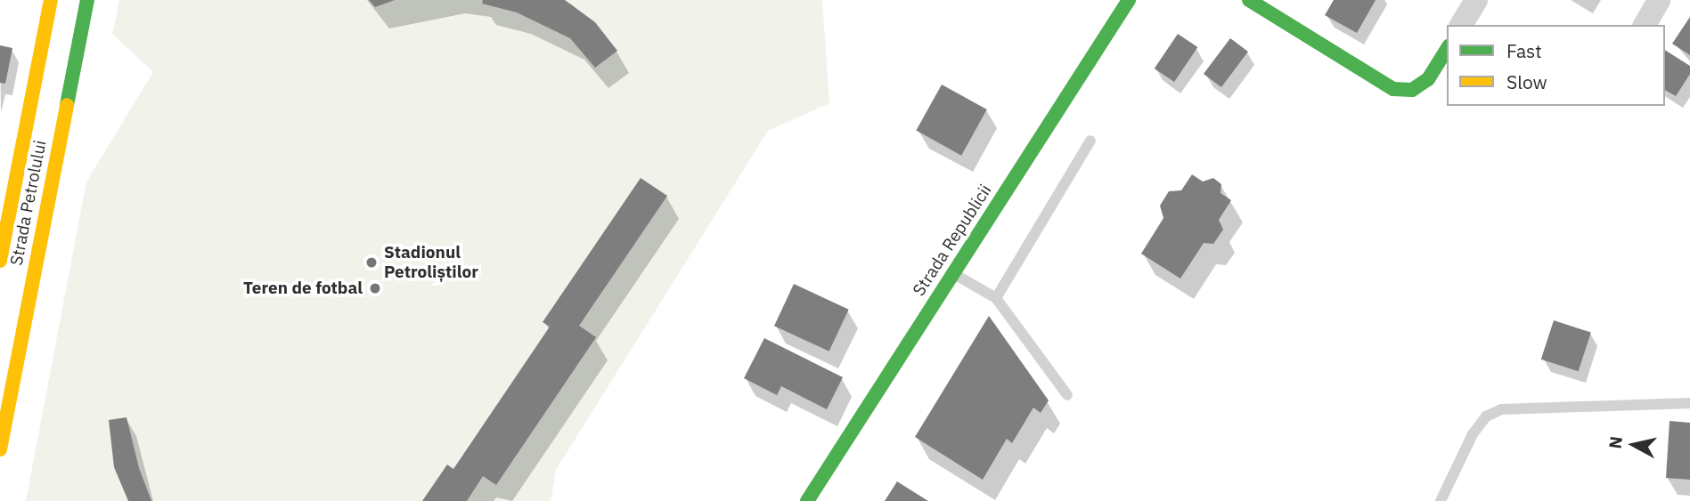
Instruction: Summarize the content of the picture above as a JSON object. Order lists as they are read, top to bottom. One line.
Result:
{"streets":{"street":["Strada Petrolului","Strada Republicii"]},"places":["Stadionul Petroliștilor","Teren de fotbal"],"legend":["Fast","Slow"],"north":"left"}
